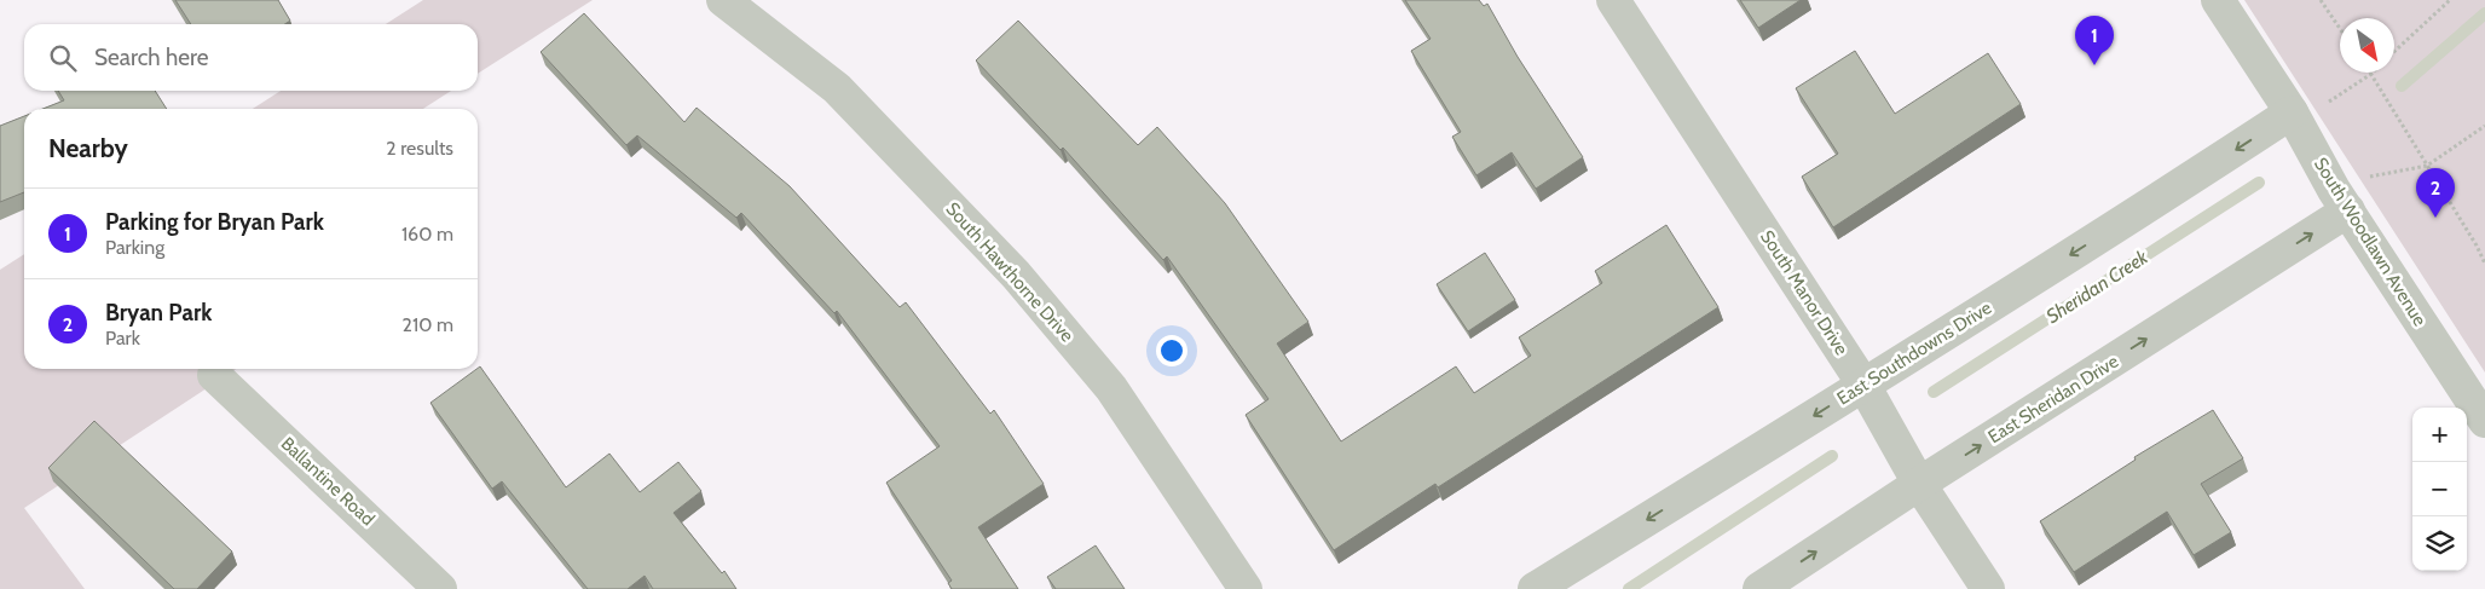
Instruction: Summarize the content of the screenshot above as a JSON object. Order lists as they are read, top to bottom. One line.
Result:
{"streets":{"street":["South Woodlawn Avenue","South Hawthorne Drive","South Manor Drive","East Southdowns Drive","East Sheridan Drive","Ballantine Road"]},"crossings":[["South Woodlawn Avenue","East Southdowns Drive"],["South Woodlawn Avenue","East Sheridan Drive"],["South Manor Drive","East Southdowns Drive"],["South Manor Drive","East Sheridan Drive"]],"one_way":["East Southdowns Drive","East Sheridan Drive"],"water":["Sheridan Creek"],"north":"bottom right","page":{"pins":["1","2"],"search":"Search here","heading":["Nearby","2 results"],"list":[{"mark":"1","name":"Parking for Bryan Park","note":"Parking","value":"160 m"},{"mark":"2","name":"Bryan Park","note":"Park","value":"210 m"}],"map_buttons":["+","−"]}}
